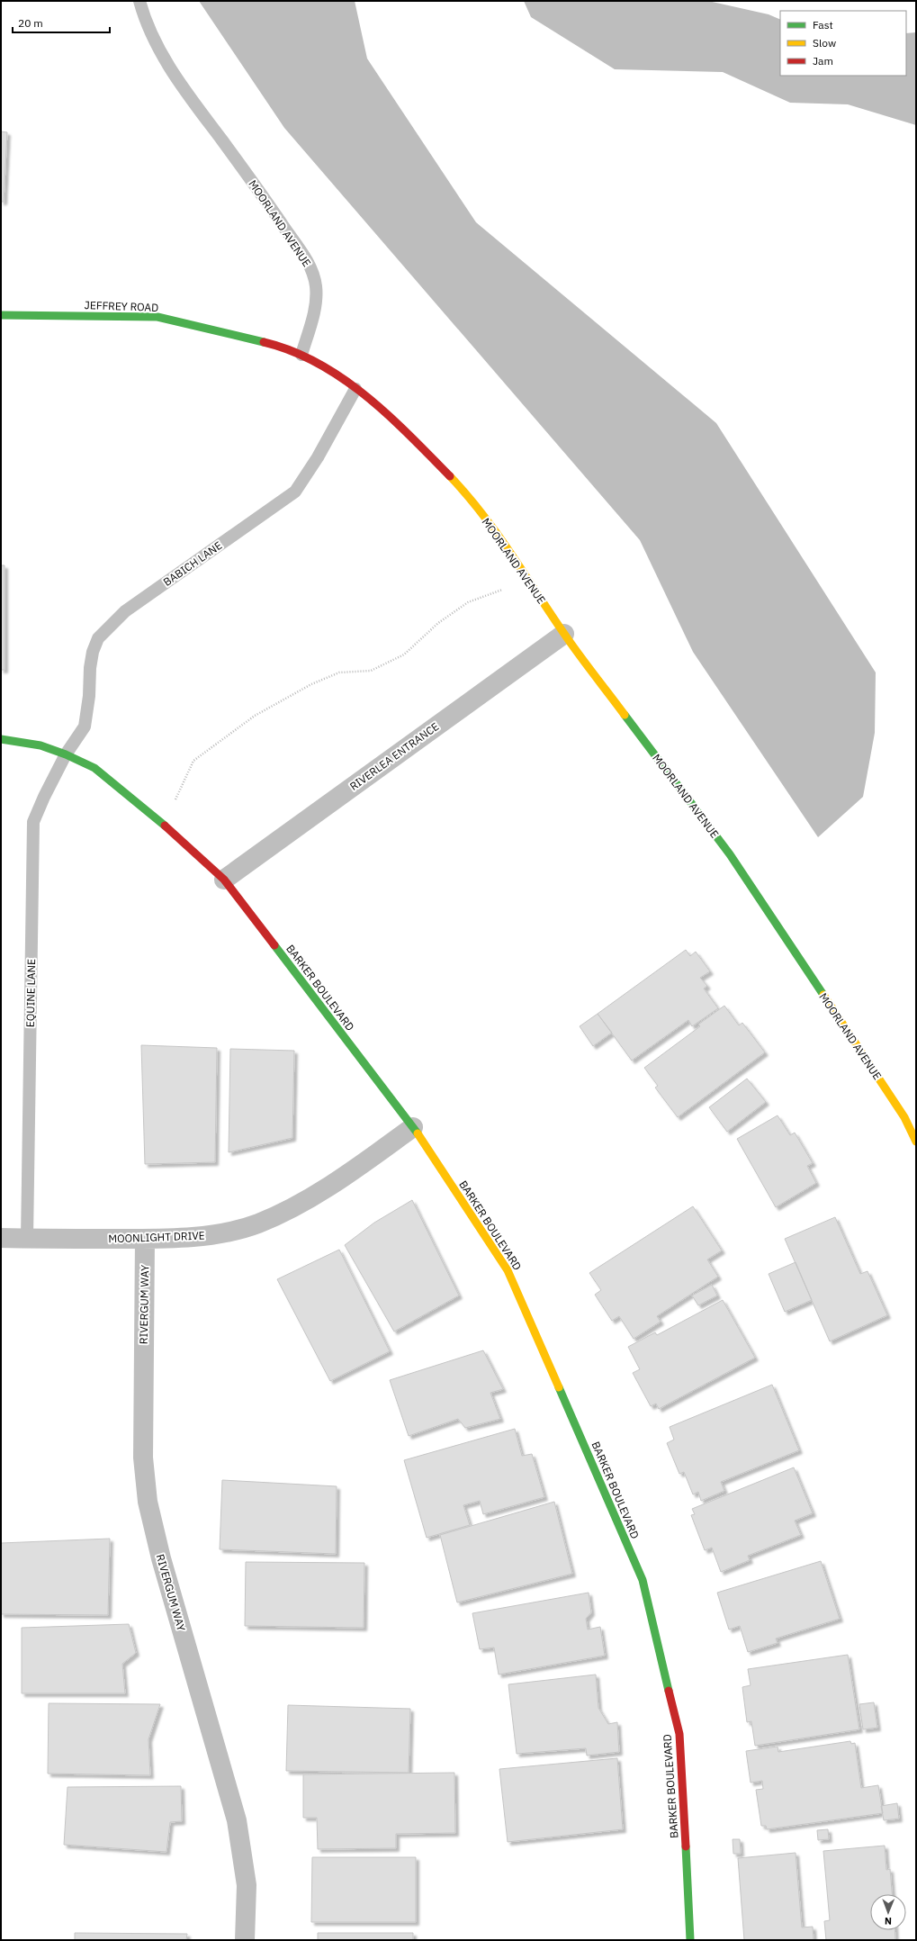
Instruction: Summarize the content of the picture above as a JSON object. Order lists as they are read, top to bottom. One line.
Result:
{"streets":{"street":["MOORLAND AVENUE","JEFFREY ROAD","RIVERLEA ENTRANCE","BARKER BOULEVARD","MOONLIGHT DRIVE","RIVERGUM WAY"],"lane":["BABICH LANE","EQUINE LANE"]},"crossings":[["MOORLAND AVENUE","JEFFREY ROAD"],["MOORLAND AVENUE","BABICH LANE"],["MOORLAND AVENUE","RIVERLEA ENTRANCE"],["BABICH LANE","BARKER BOULEVARD"],["BABICH LANE","EQUINE LANE"],["RIVERLEA ENTRANCE","BARKER BOULEVARD"],["BARKER BOULEVARD","EQUINE LANE"],["BARKER BOULEVARD","MOONLIGHT DRIVE"],["EQUINE LANE","MOONLIGHT DRIVE"],["MOONLIGHT DRIVE","RIVERGUM WAY"]],"legend":["Fast","Slow","Jam"],"scale_bar":"20 m","north":"bottom"}
